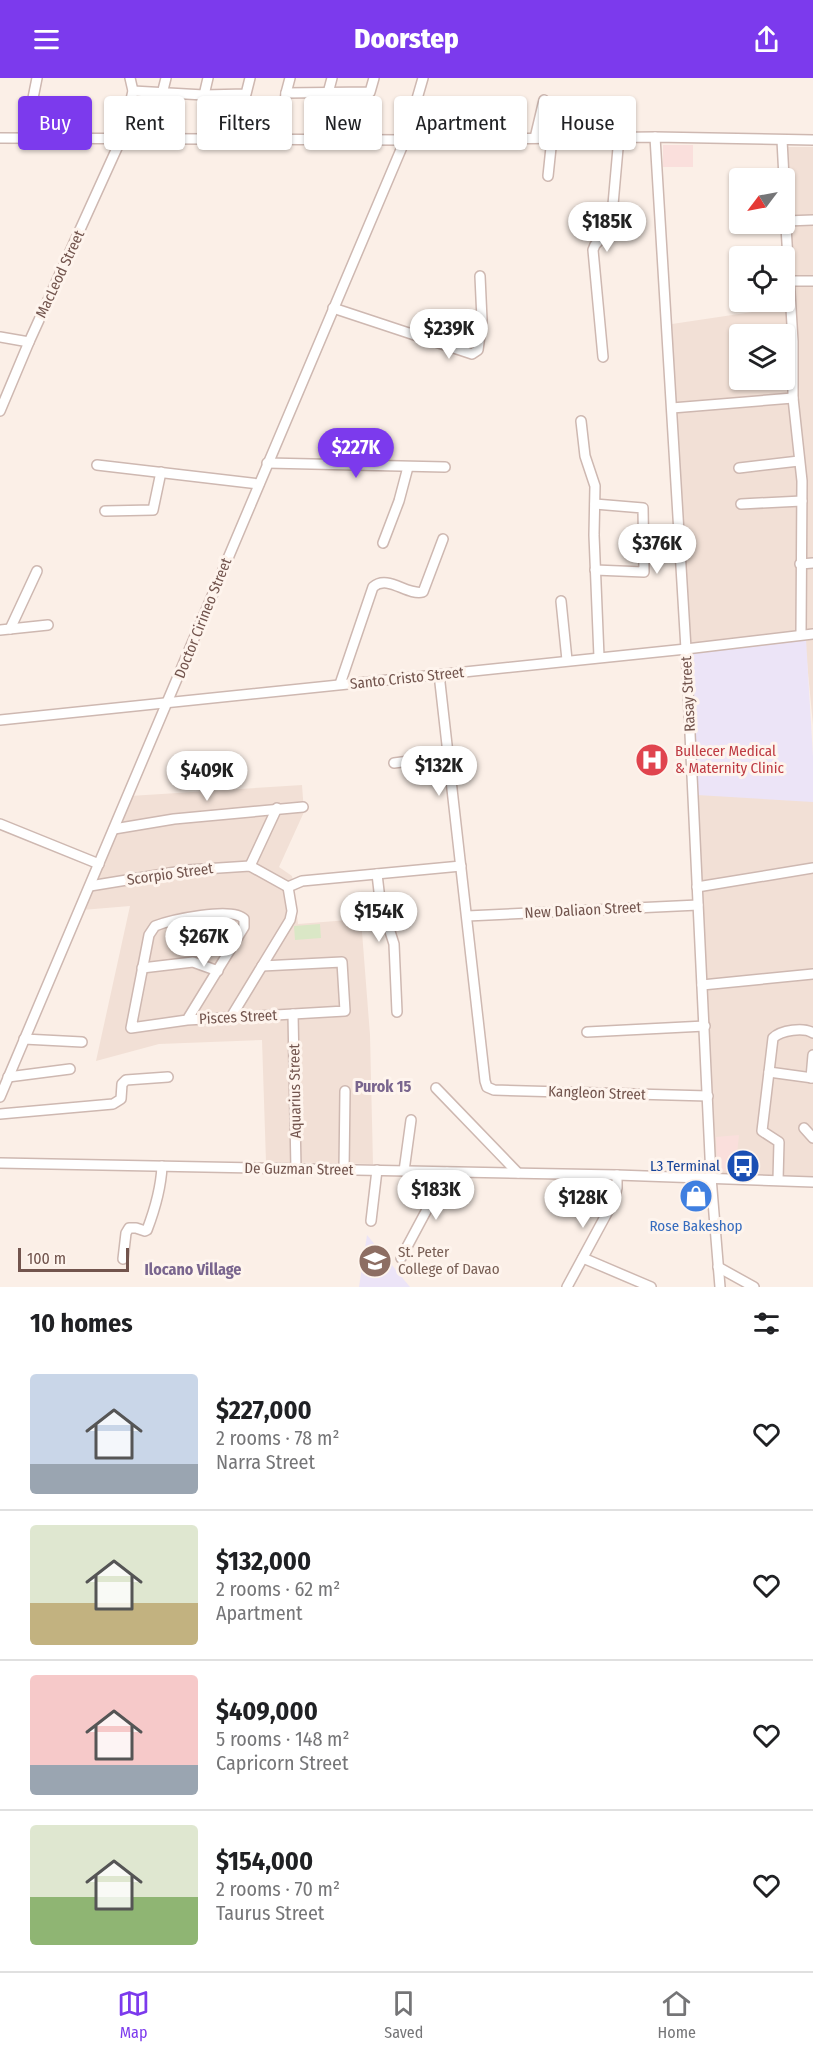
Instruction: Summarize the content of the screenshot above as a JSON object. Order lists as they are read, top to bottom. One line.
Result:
{"streets":{"street":["MacLeod Street","Doctor Cirineo Street","Santo Cristo Street","Rasay Street","Scorpio Street","New Daliaon Street","Pisces Street","Aquarius Street","Kangleon Street","De Guzman Street"]},"crossings":[["Doctor Cirineo Street","Santo Cristo Street"],["Doctor Cirineo Street","Scorpio Street"],["Santo Cristo Street","Rasay Street"],["Rasay Street","New Daliaon Street"],["Rasay Street","Kangleon Street"],["Rasay Street","De Guzman Street"],["New Daliaon Street","Kangleon Street"],["Pisces Street","Aquarius Street"],["Aquarius Street","De Guzman Street"]],"districts":["Purok 15","Ilocano Village"],"places":{"hospital":["Bullecer Medical & Maternity Clinic"],"bus stop":["L3 Terminal"],"shop":["Rose Bakeshop"],"school or university":["St. Peter College of Davao"]},"scale_bar":"100 m","north":"bottom left","page":{"header":"Doorstep","chip":["Buy","Rent","Filters","New","Apartment","House"],"price":["$185K","$239K","$227K","$376K","$132K","$409K","$154K","$267K","$183K","$128K"],"scale":"100 m","heading":"10 homes","list":[{"name":"$227,000","note":"2 rooms · 78 m² · Narra Street"},{"name":"$132,000","note":"2 rooms · 62 m² · Apartment"},{"name":"$409,000","note":"5 rooms · 148 m² · Capricorn Street"},{"name":"$154,000","note":"2 rooms · 70 m² · Taurus Street"}],"tabs":["Map","Saved","Home"]}}
